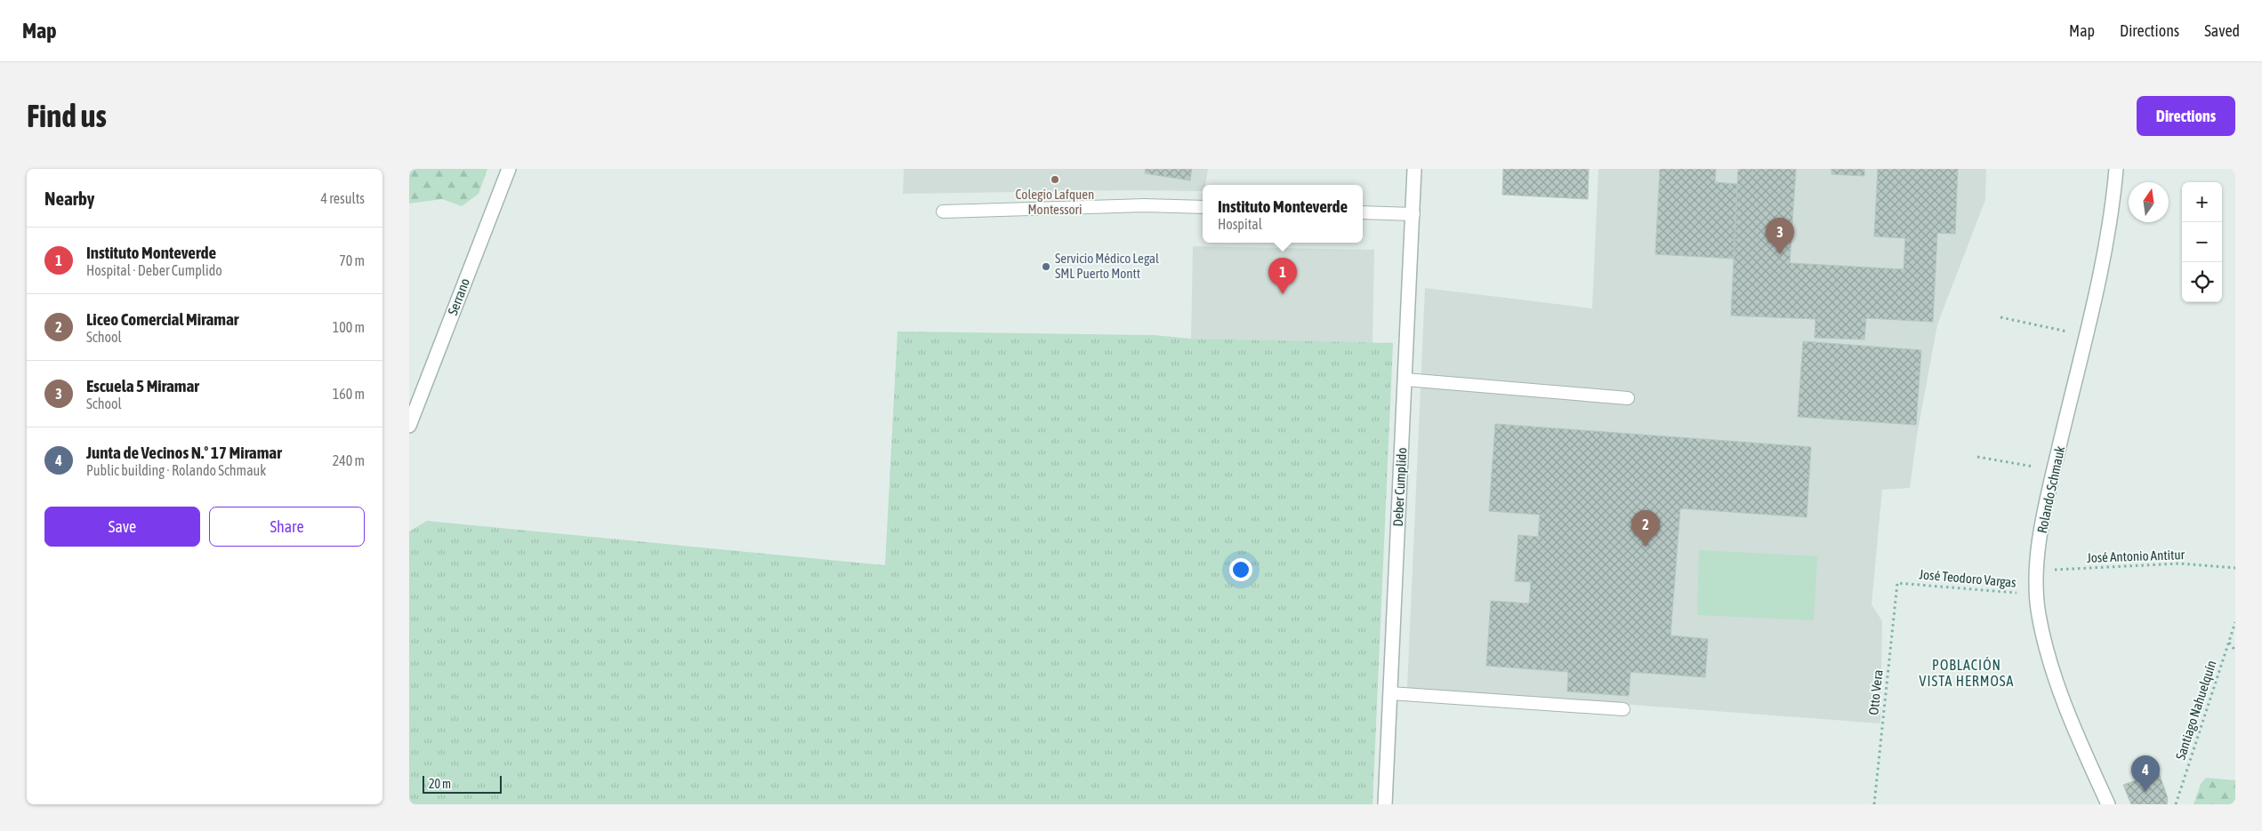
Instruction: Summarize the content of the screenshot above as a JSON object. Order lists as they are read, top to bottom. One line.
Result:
{"streets":{"street":["Serrano","Deber Cumplido","Rolando Schmauk"],"path":["José Antonio Antitur","José Teodoro Vargas","Otto Vera","Santiago Nahuelquín"]},"crossings":[["Rolando Schmauk","José Antonio Antitur"],["Rolando Schmauk","José Teodoro Vargas"],["José Teodoro Vargas","Otto Vera"]],"districts":["POBLACIÓN VISTA HERMOSA"],"places":["Colegio Lafquen Montessori","Servicio Médico Legal SML Puerto Montt"],"scale_bar":"20 m","north":"top","page":{"header":"Map","nav":["Map","Directions","Saved"],"buttons":["Directions",["Save","Share"]],"title":"Find us","heading":["Nearby","4 results"],"map_buttons":["+","−"],"popup":["Instituto Monteverde","Hospital"],"pins":["3","1","2","4"],"list":[{"mark":"1","name":"Instituto Monteverde","note":"Hospital · Deber Cumplido","value":"70 m"},{"mark":"2","name":"Liceo Comercial Miramar","note":"School","value":"100 m"},{"mark":"3","name":"Escuela 5 Miramar","note":"School","value":"160 m"},{"mark":"4","name":"Junta de Vecinos N.º 17 Miramar","note":"Public building · Rolando Schmauk","value":"240 m"}],"scale":"20 m"}}
